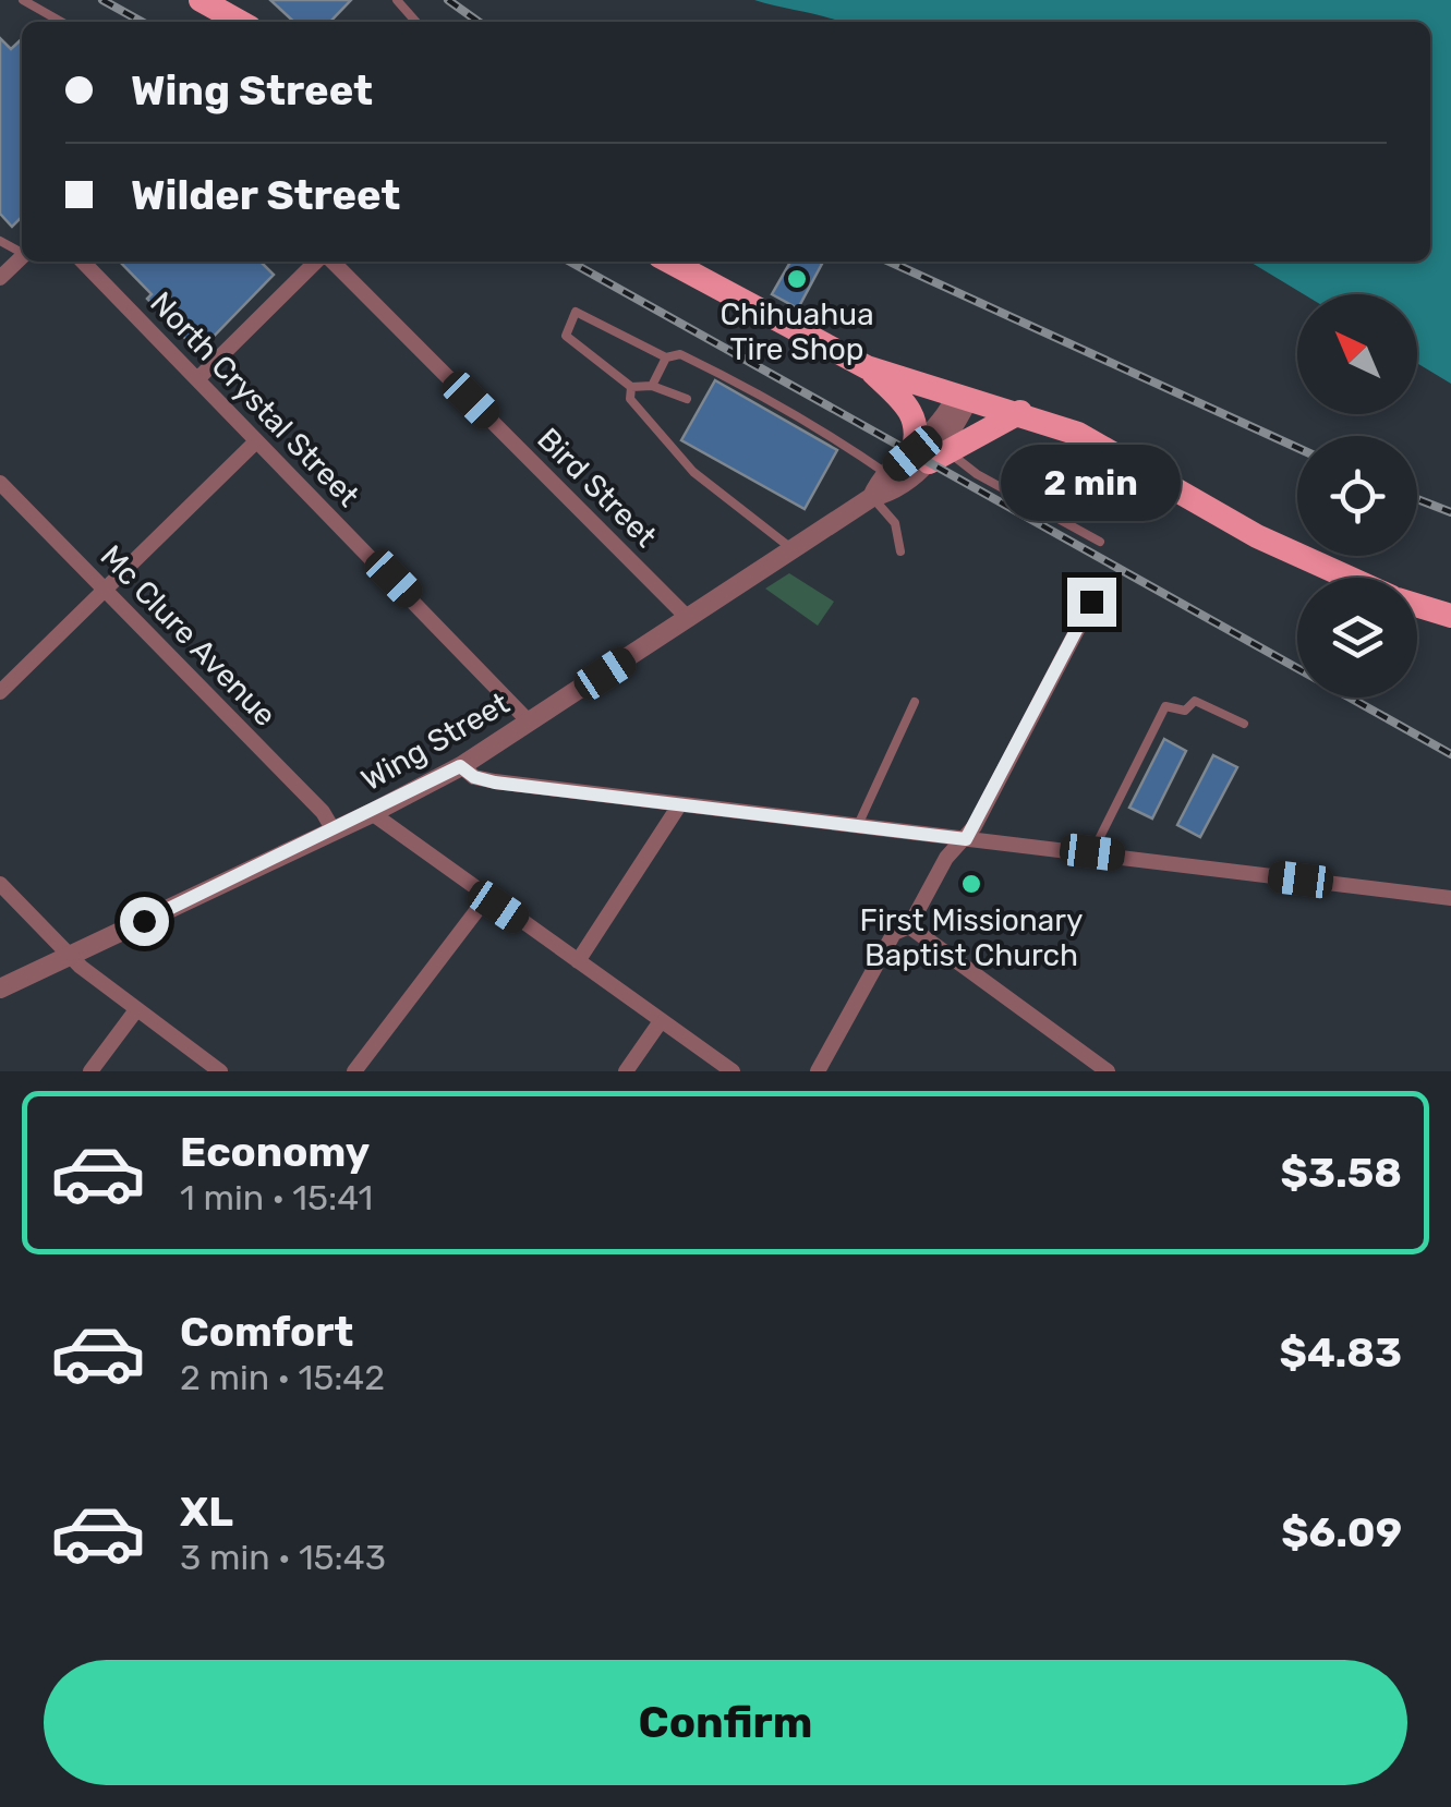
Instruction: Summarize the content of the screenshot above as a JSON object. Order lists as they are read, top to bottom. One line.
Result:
{"streets":{"street":["North Crystal Street","Bird Street","Mc Clure Avenue","Wing Street"]},"crossings":[["North Crystal Street","Wing Street"],["Bird Street","Wing Street"],["Mc Clure Avenue","Wing Street"]],"places":["Chihuahua Tire Shop","First Missionary Baptist Church"],"north":"top left","page":{"banner":["Wing Street","Wilder Street"],"bubble":"2 min","list":[{"name":"Economy","note":"1 min · 15:41","value":"$3.58"},{"name":"Comfort","note":"2 min · 15:42","value":"$4.83"},{"name":"XL","note":"3 min · 15:43","value":"$6.09"}],"buttons":"Confirm"}}
